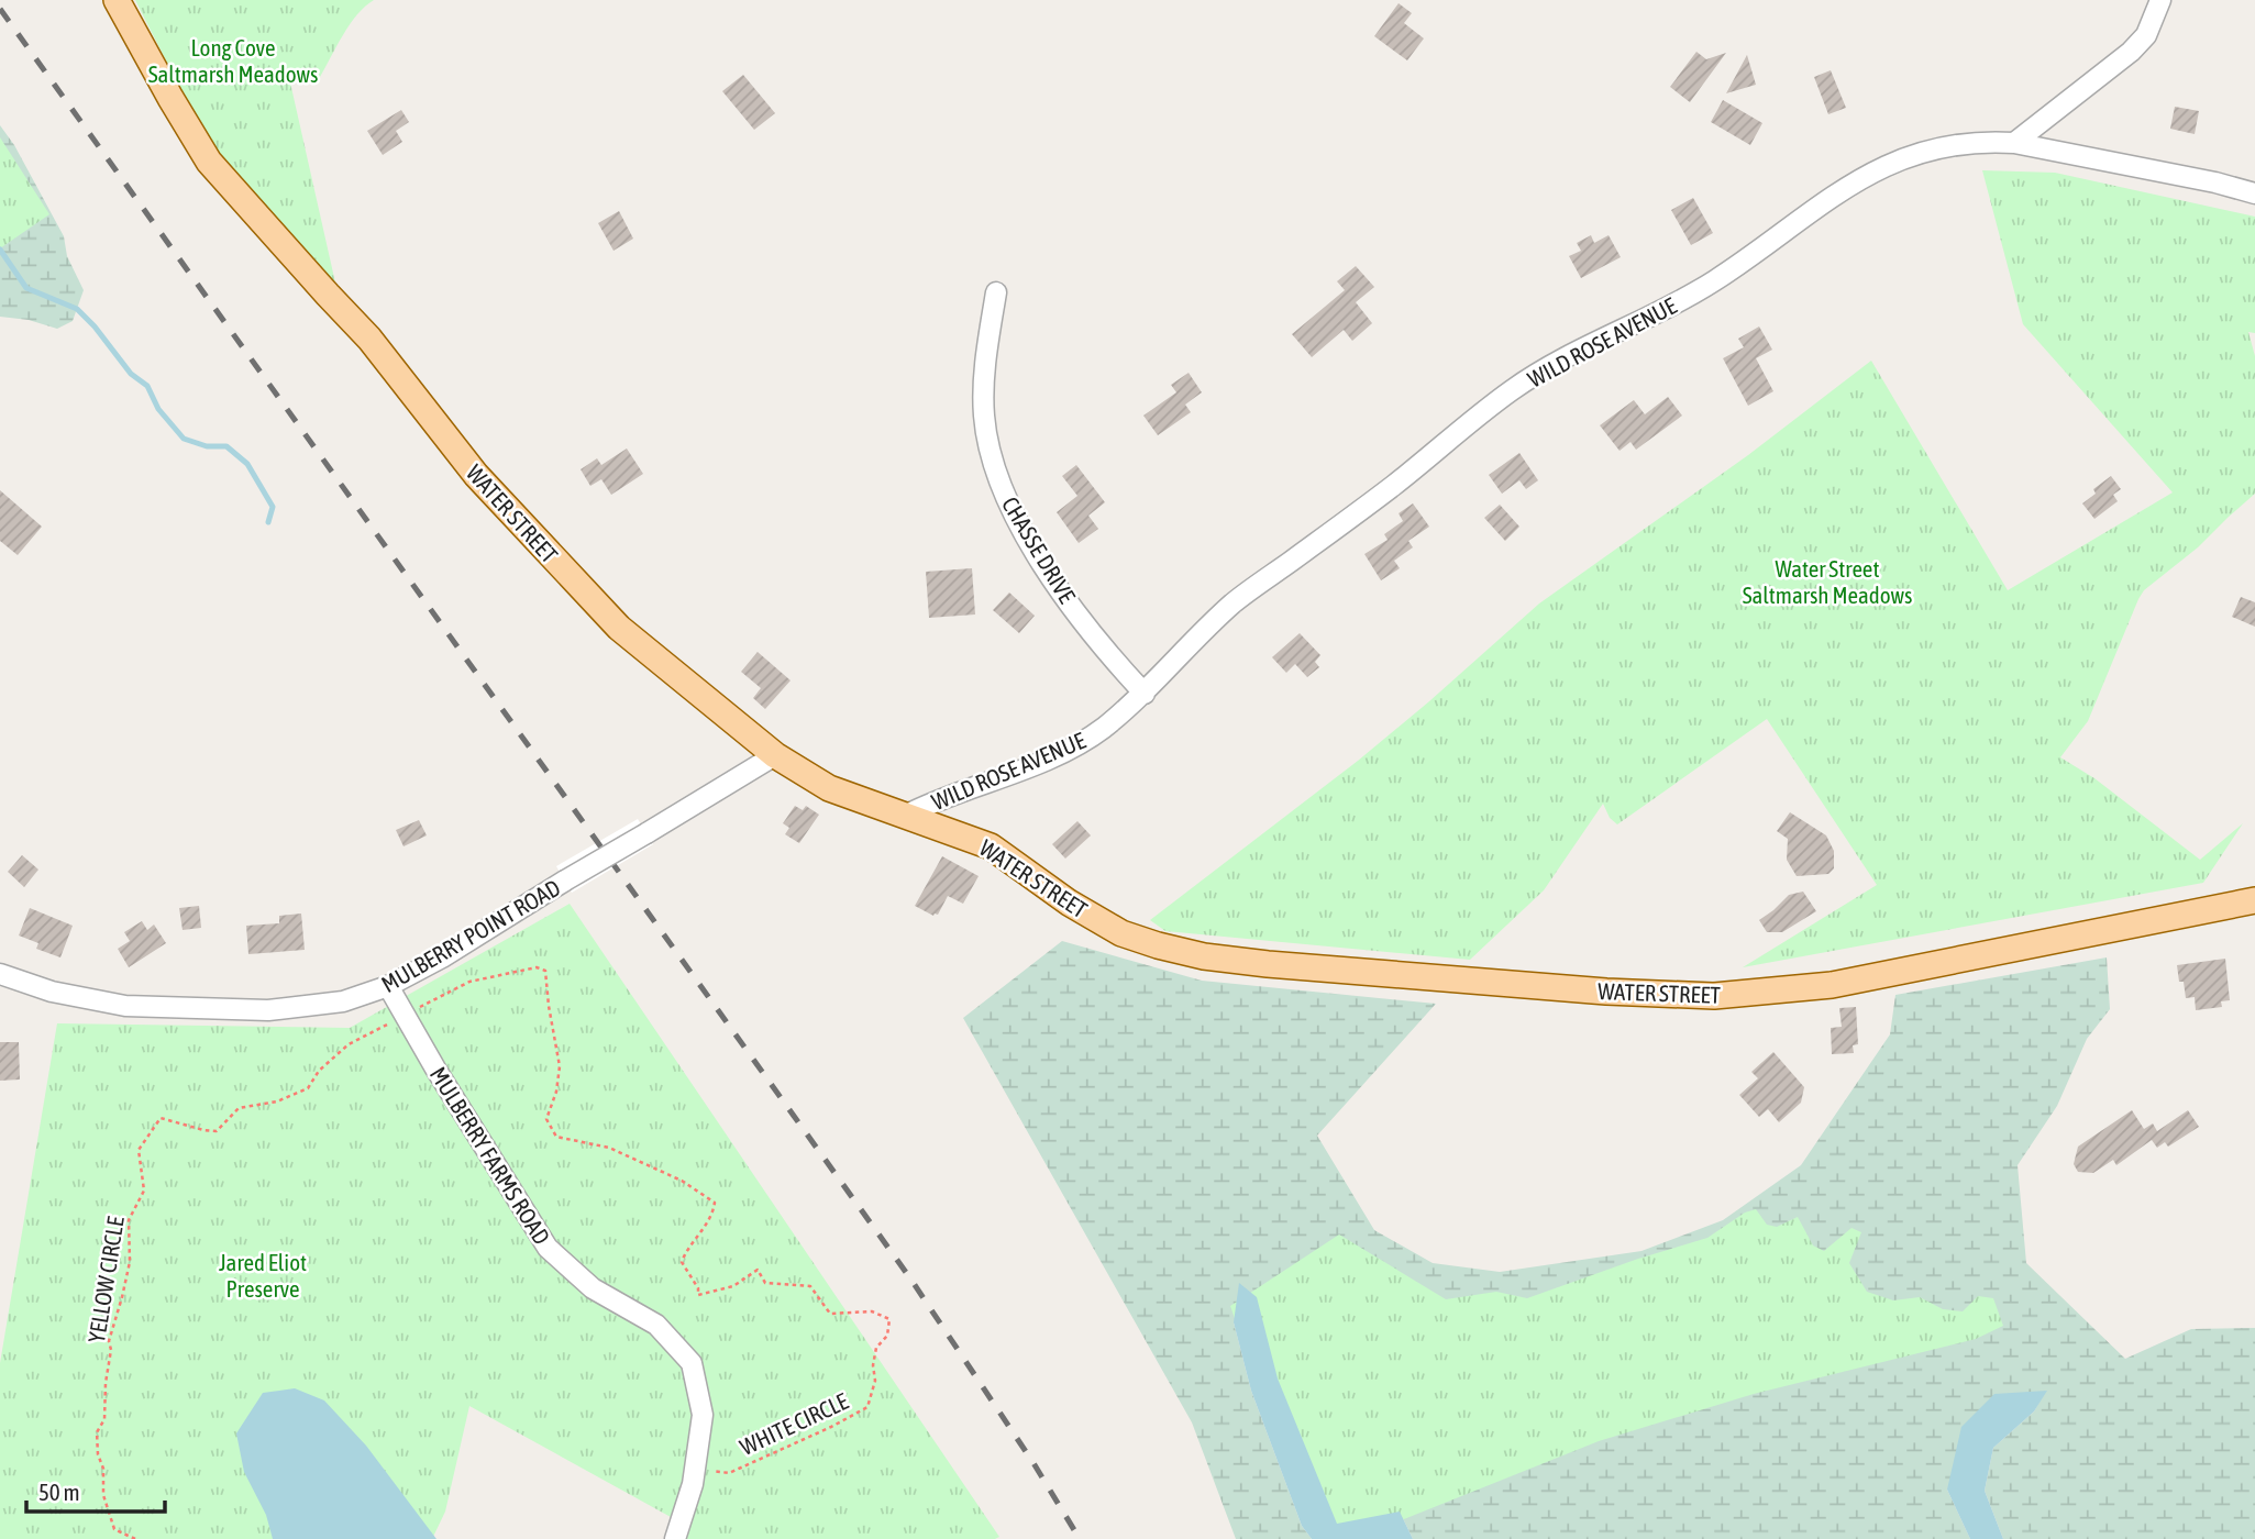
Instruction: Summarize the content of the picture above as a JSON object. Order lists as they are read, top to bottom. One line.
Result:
{"streets":{"main road":["WATER STREET"],"street":["WILD ROSE AVENUE","CHASSE DRIVE","MULBERRY POINT ROAD","MULBERRY FARMS ROAD"],"path":["YELLOW CIRCLE","WHITE CIRCLE"]},"crossings":[["WILD ROSE AVENUE","WATER STREET"],["WILD ROSE AVENUE","CHASSE DRIVE"],["WATER STREET","MULBERRY POINT ROAD"],["MULBERRY POINT ROAD","MULBERRY FARMS ROAD"],["MULBERRY FARMS ROAD","YELLOW CIRCLE"],["MULBERRY FARMS ROAD","WHITE CIRCLE"],["YELLOW CIRCLE","WHITE CIRCLE"]],"parks":["Long Cove Saltmarsh Meadows","Water Street Saltmarsh Meadows","Jared Eliot Preserve"],"scale_bar":"50 m"}
